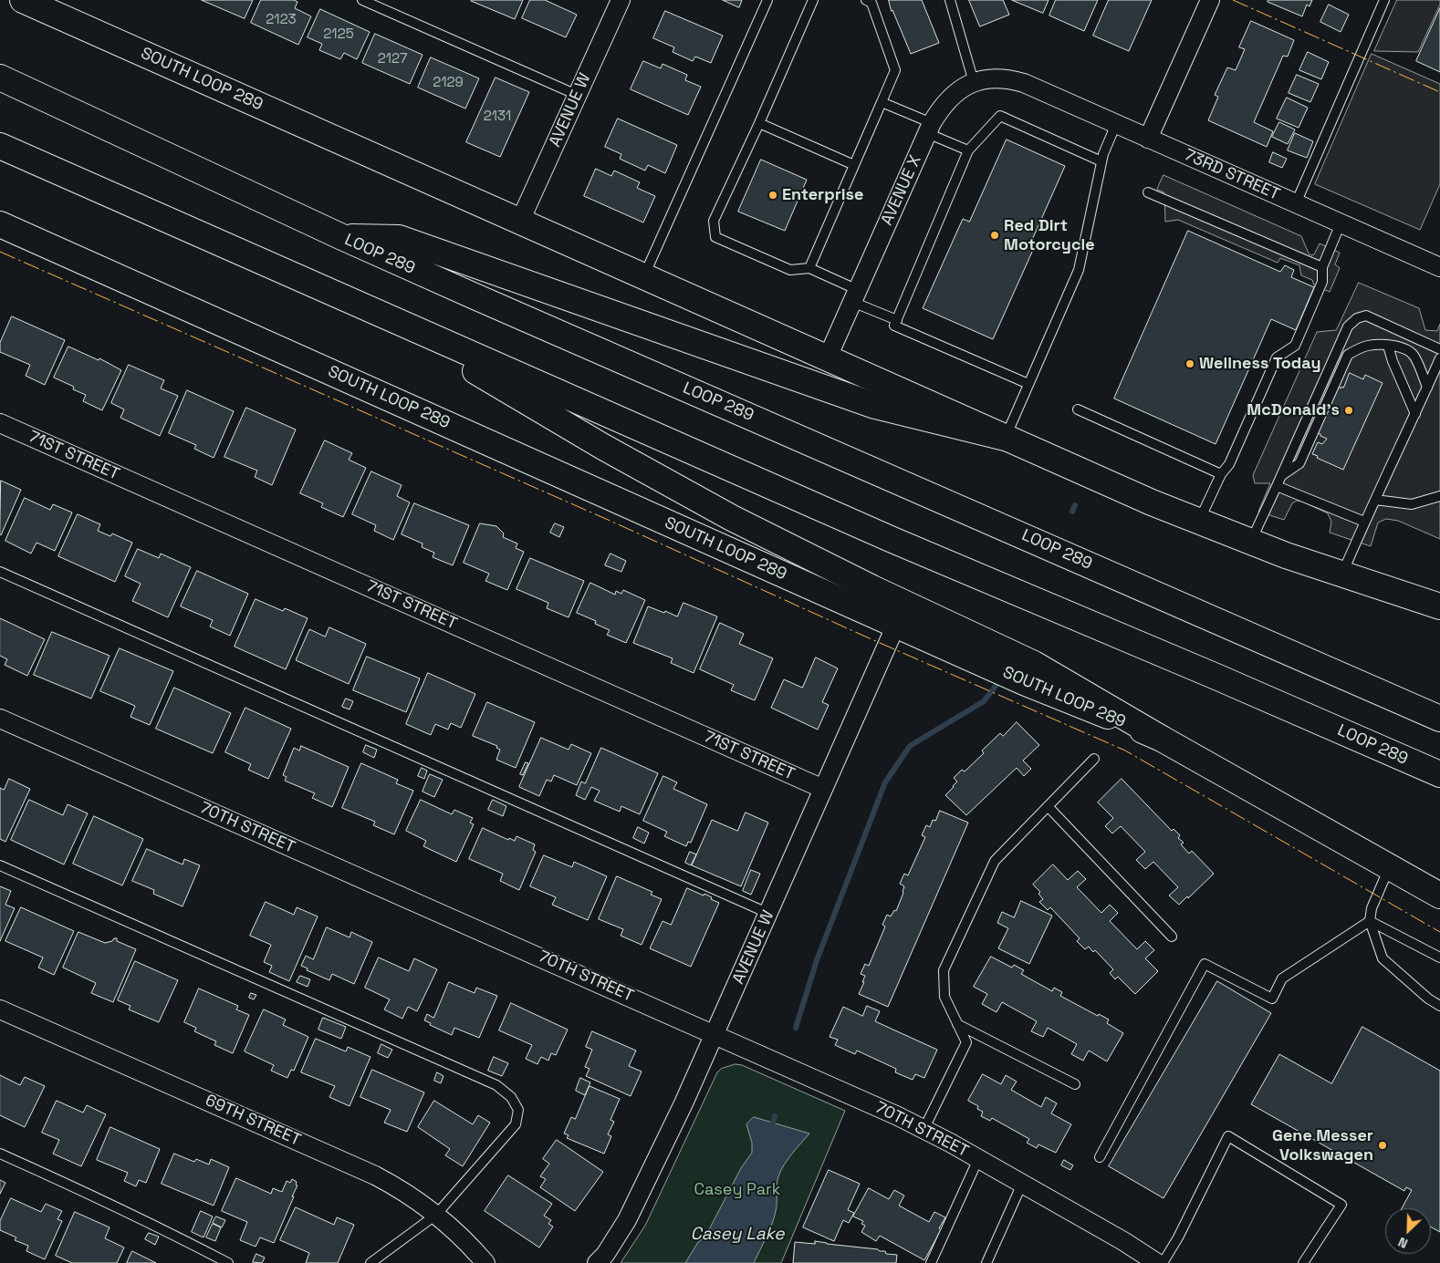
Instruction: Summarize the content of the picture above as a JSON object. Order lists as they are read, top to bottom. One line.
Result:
{"streets":{"main road":["SOUTH LOOP 289","LOOP 289"],"street":["AVENUE W","73RD STREET","AVENUE X","71ST STREET","70TH STREET","69TH STREET"]},"crossings":[["SOUTH LOOP 289","AVENUE W"],["SOUTH LOOP 289","AVENUE X"],["AVENUE W","71ST STREET"],["AVENUE W","70TH STREET"],["73RD STREET","AVENUE X"]],"water":["Casey Lake"],"parks":["Casey Park"],"places":["Enterprise","Red Dirt Motorcycle","Wellness Today","McDonald's","Gene Messer Volkswagen"],"house_numbers":["2123","2125","2127","2129","2131"],"north":"bottom left"}
